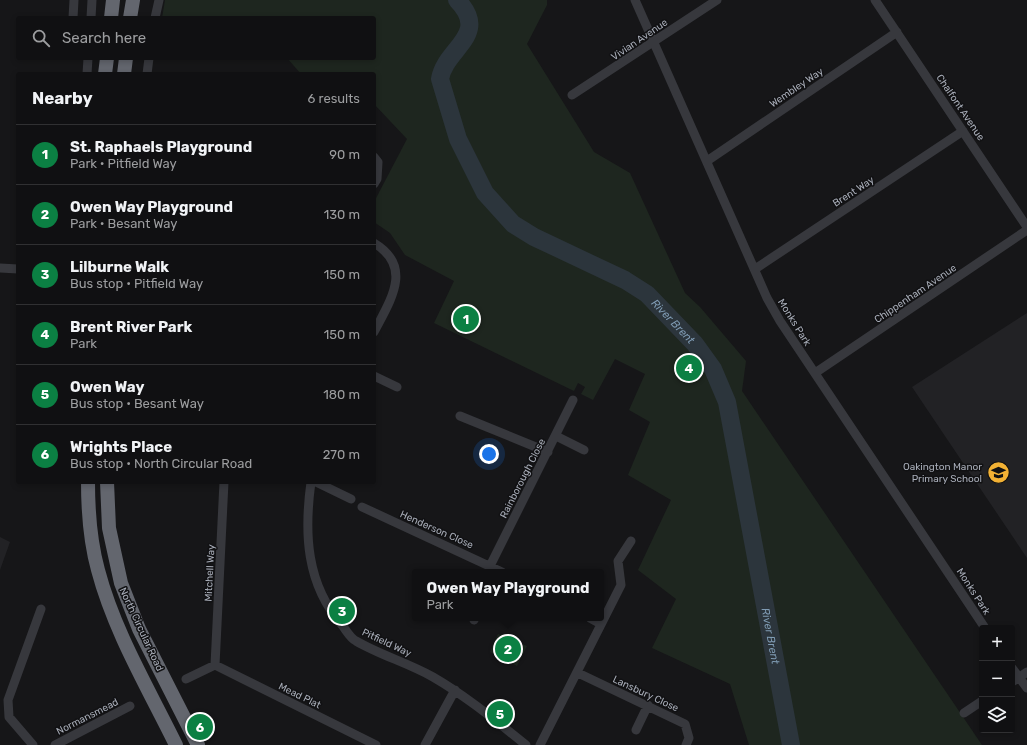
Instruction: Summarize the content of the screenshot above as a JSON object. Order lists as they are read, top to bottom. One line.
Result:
{"streets":{"highway":["North Circular Road"],"street":["Vivian Avenue","Wembley Way","Chalfont Avenue","Brent Way","Chippenham Avenue","Monks Park","Rainborough Close","Henderson Close","Mitchell Way","Pitfield Way","Lansbury Close","Mead Plat","Normansmead"]},"crossings":[["Vivian Avenue","Monks Park"],["Wembley Way","Chalfont Avenue"],["Wembley Way","Monks Park"],["Chalfont Avenue","Brent Way"],["Brent Way","Monks Park"],["Chippenham Avenue","Monks Park"],["Rainborough Close","Henderson Close"],["Mitchell Way","Mead Plat"]],"water":["River Brent"],"places":{"school or university":["Oakington Manor Primary School"]},"page":{"search":"Search here","heading":["Nearby","6 results"],"list":[{"mark":"1","name":"St. Raphaels Playground","note":"Park · Pitfield Way","value":"90 m"},{"mark":"2","name":"Owen Way Playground","note":"Park · Besant Way","value":"130 m"},{"mark":"3","name":"Lilburne Walk","note":"Bus stop · Pitfield Way","value":"150 m"},{"mark":"4","name":"Brent River Park","note":"Park","value":"150 m"},{"mark":"5","name":"Owen Way","note":"Bus stop · Besant Way","value":"180 m"},{"mark":"6","name":"Wrights Place","note":"Bus stop · North Circular Road","value":"270 m"}],"pins":["1","4","3","2","5","6"],"popup":["Owen Way Playground","Park"],"map_buttons":["+","−"]}}
